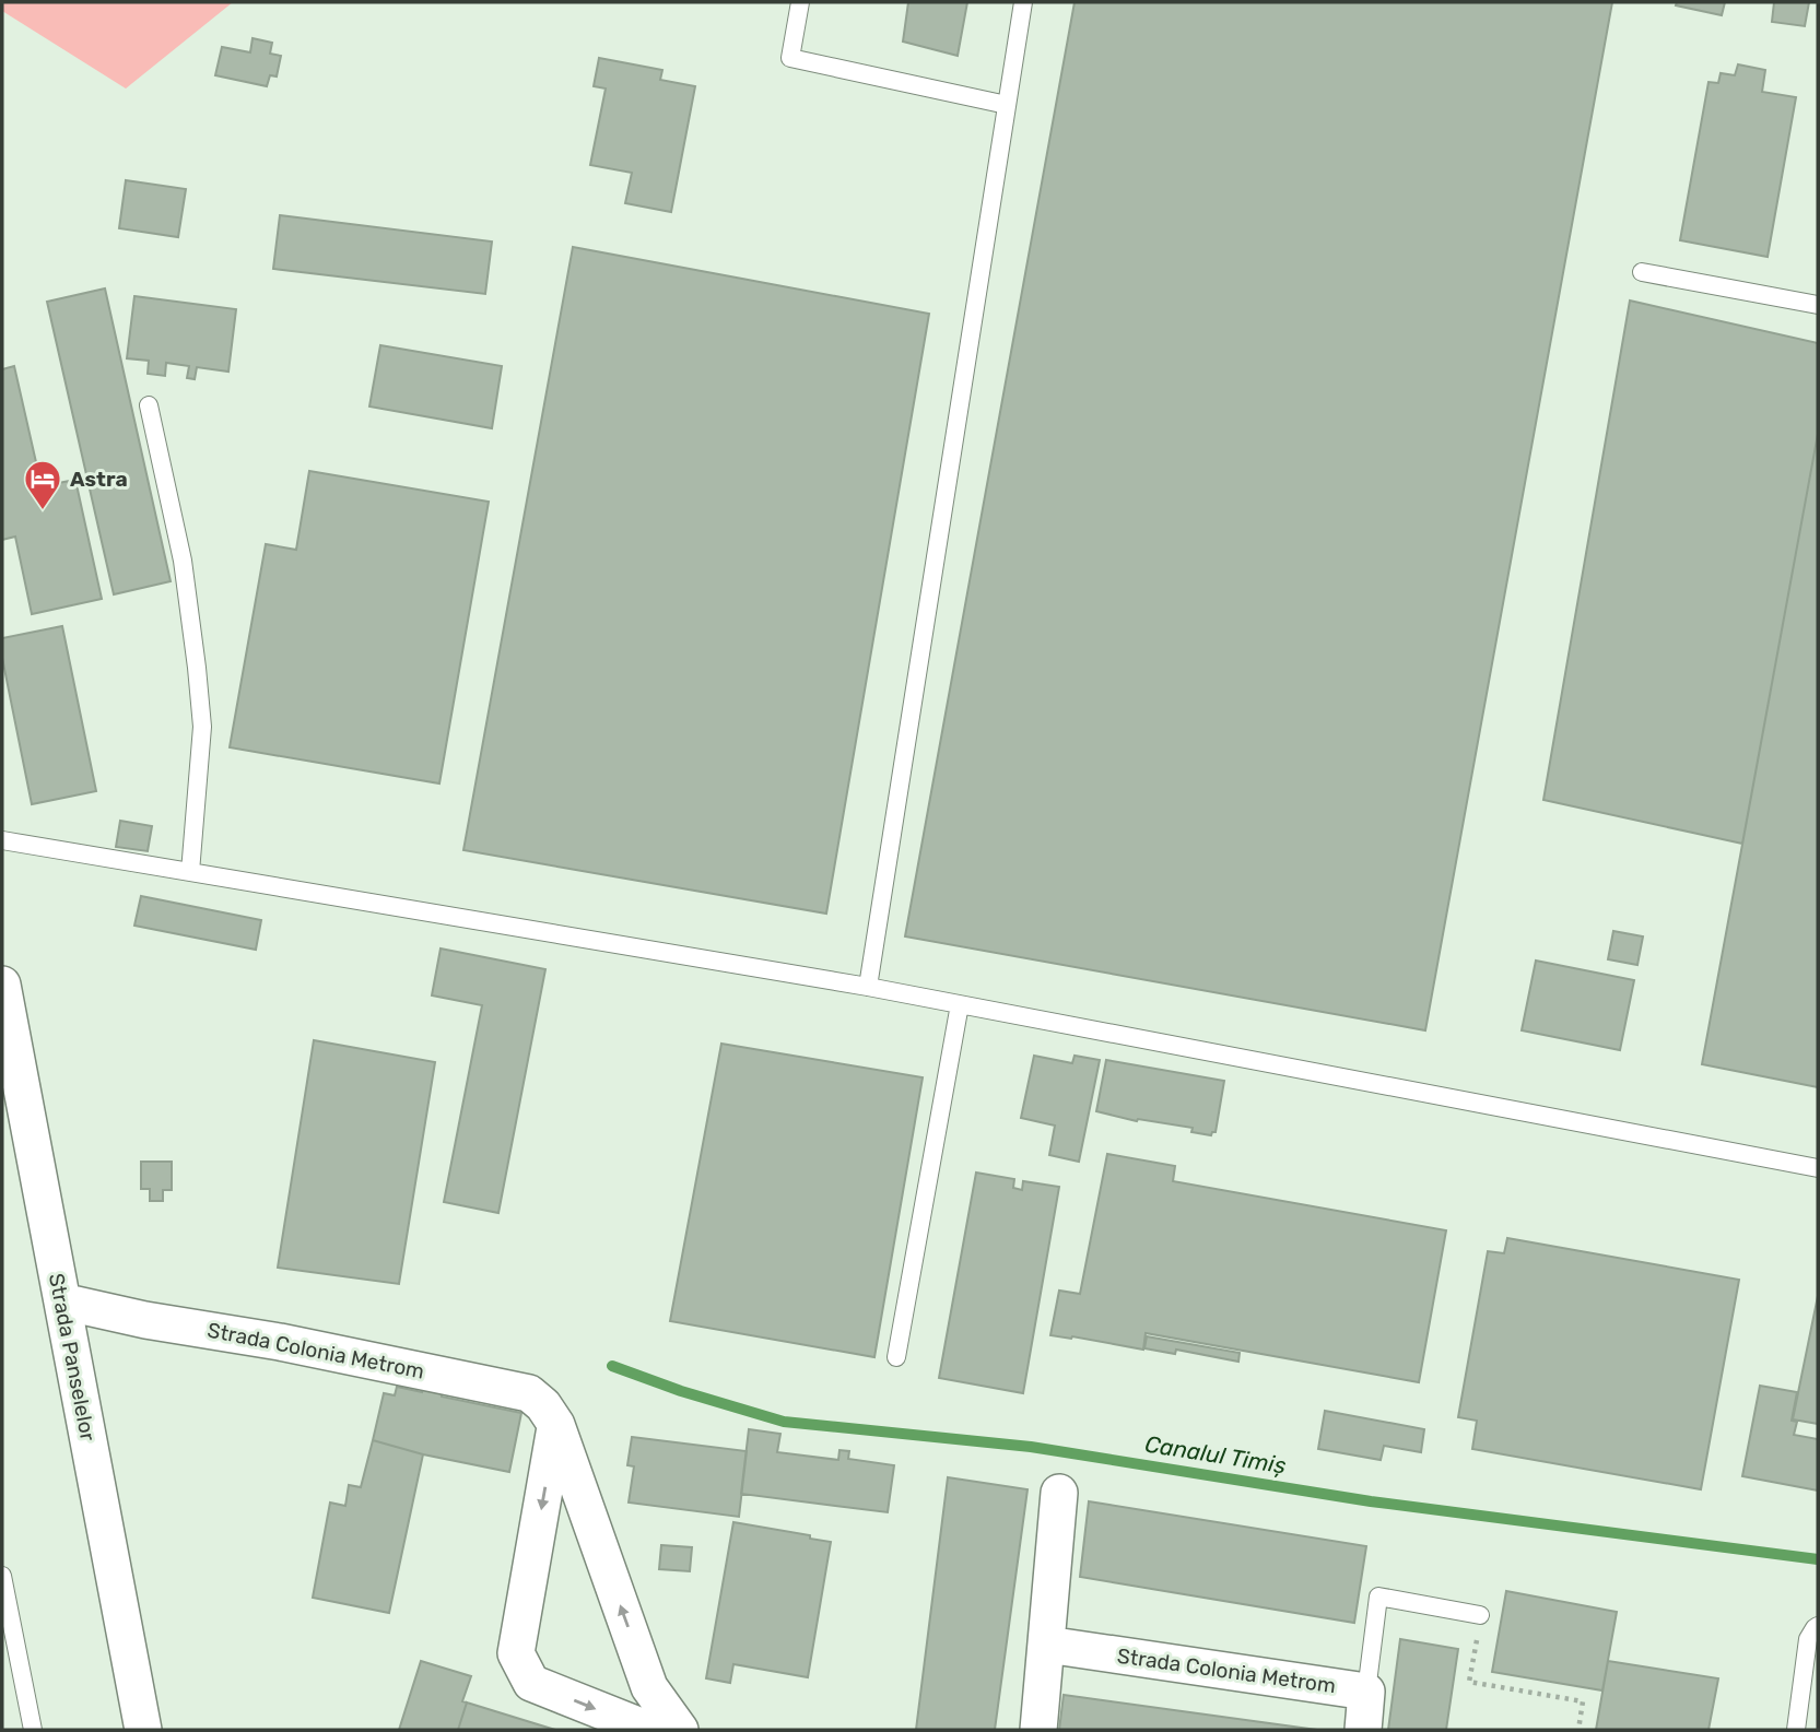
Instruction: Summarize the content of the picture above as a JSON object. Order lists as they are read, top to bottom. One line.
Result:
{"streets":{"street":["Strada Colonia Metrom","Strada Panselelor"]},"crossings":[["Strada Colonia Metrom","Strada Panselelor"]],"water":["Canalul Timiș"],"places":{"hotel":["Astra"]}}
